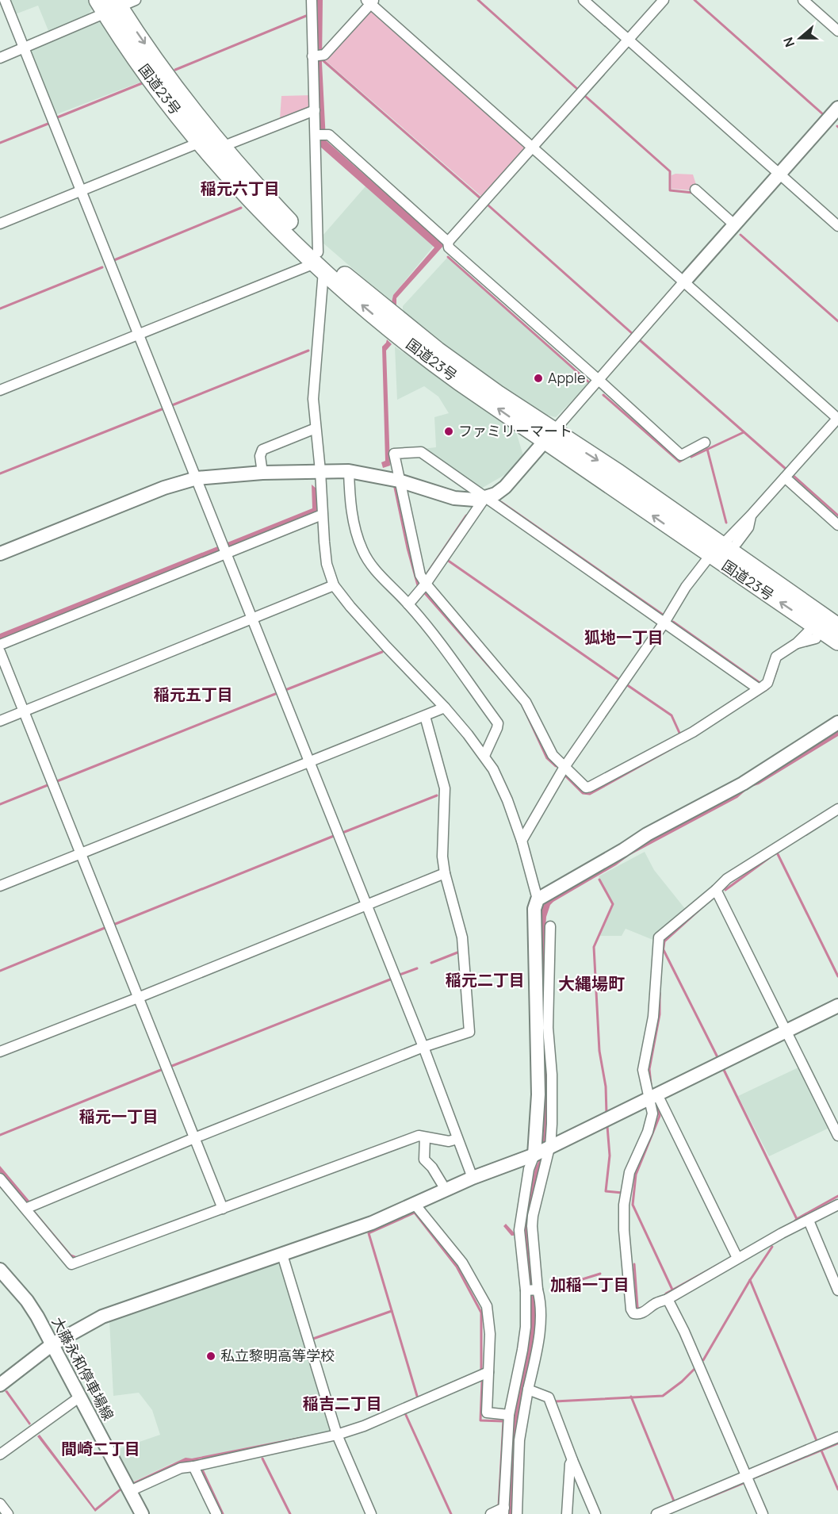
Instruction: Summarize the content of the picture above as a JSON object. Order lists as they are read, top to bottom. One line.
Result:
{"streets":{"highway":["国道23号"],"street":["大藤永和停車場線"]},"districts":["稲元六丁目","狐地一丁目","稲元五丁目","稲元二丁目","大縄場町","稲元一丁目","加稲一丁目","稲吉二丁目","間崎二丁目"],"places":["Apple","ファミリーマート","私立黎明高等学校"],"north":"left"}
